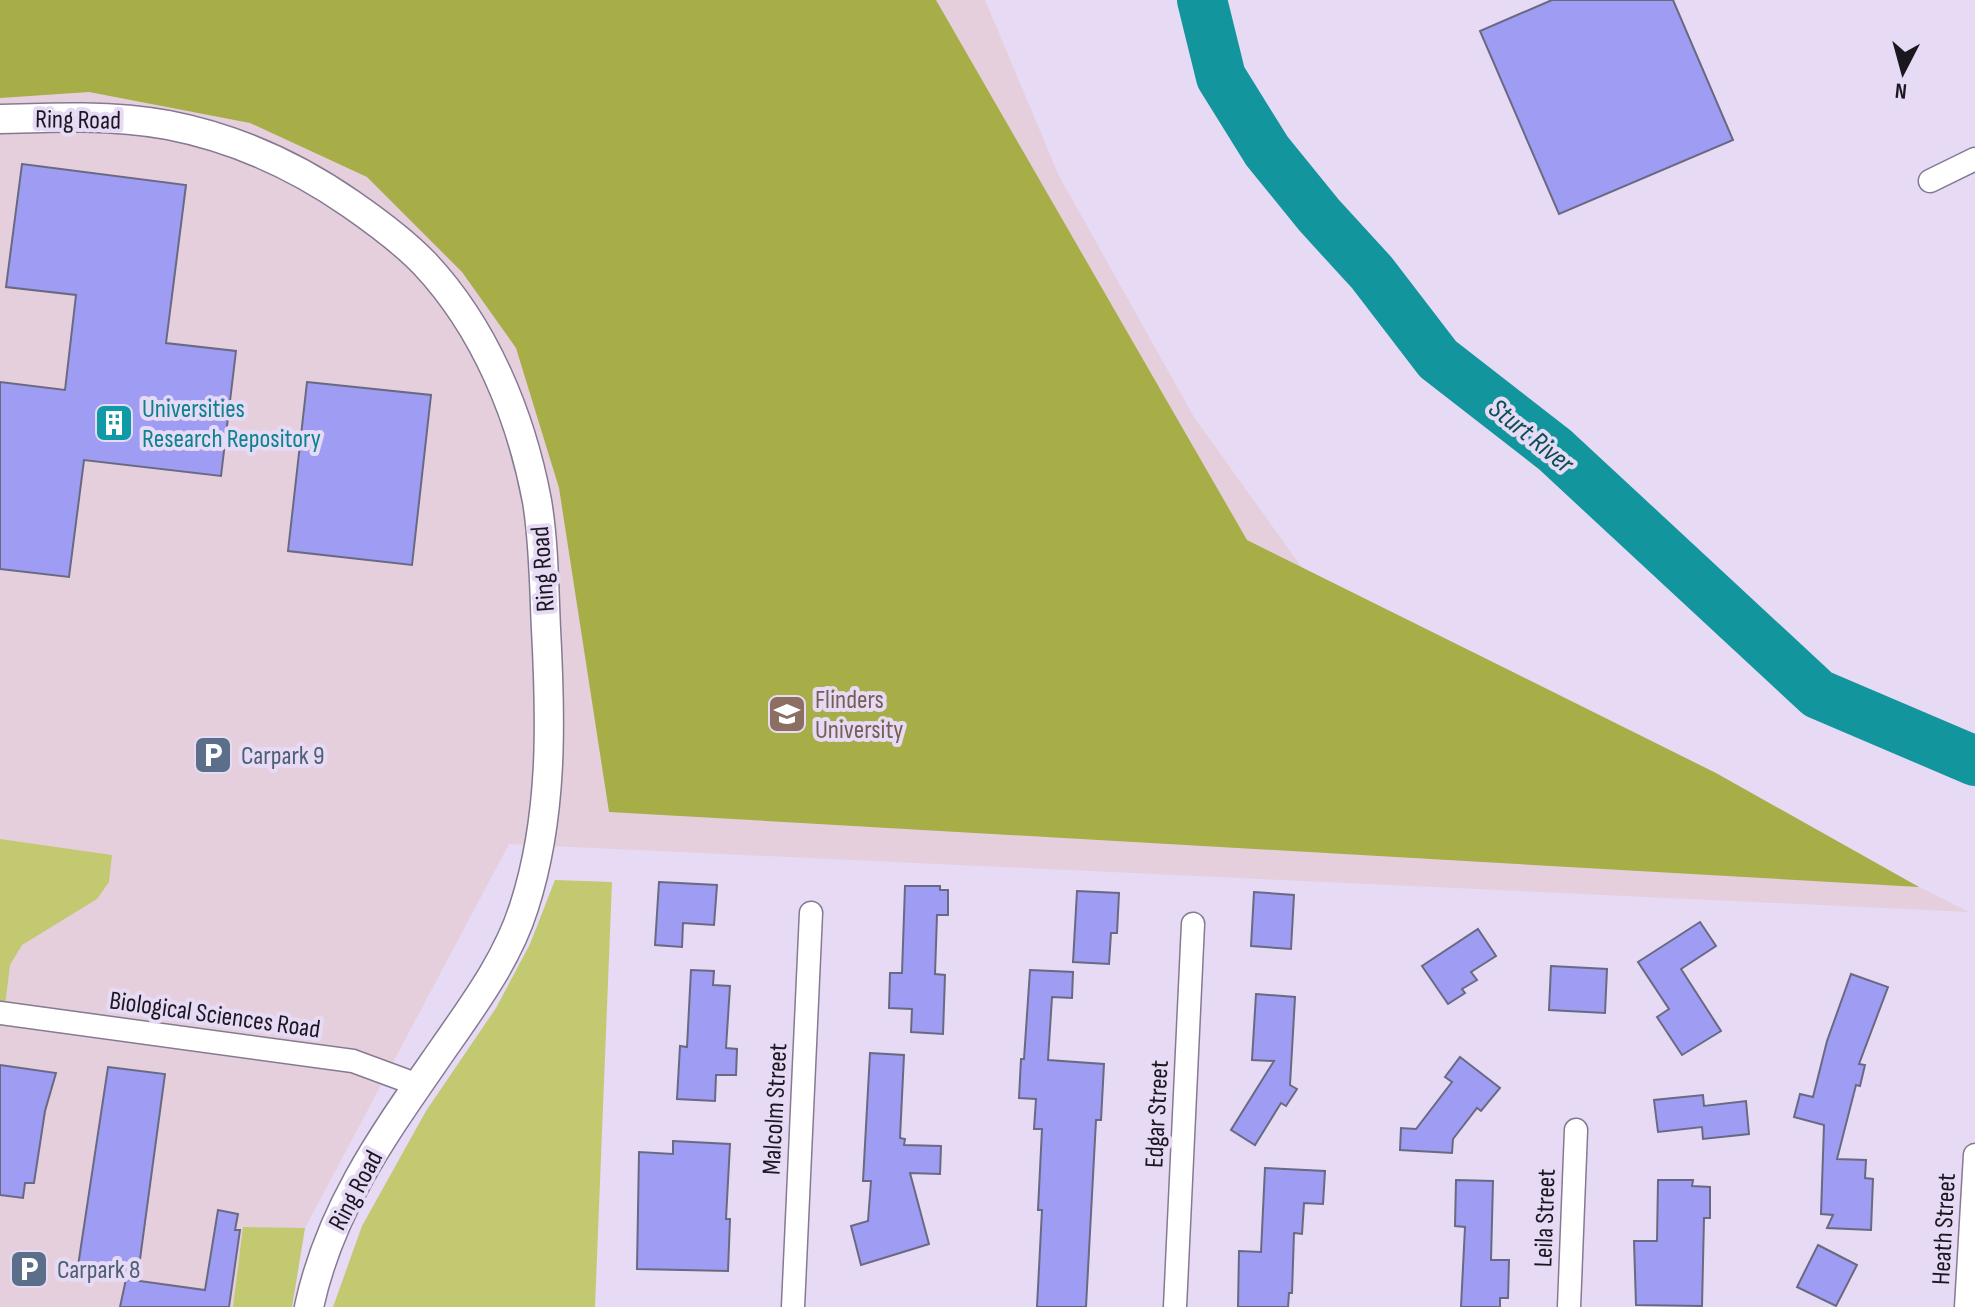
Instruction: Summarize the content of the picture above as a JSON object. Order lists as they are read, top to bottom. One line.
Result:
{"streets":{"street":["Ring Road","Biological Sciences Road","Malcolm Street","Edgar Street","Leila Street","Heath Street"]},"crossings":[["Ring Road","Biological Sciences Road"]],"water":["Sturt River"],"places":{"building":["Universities Research Repository"],"school or university":["Flinders University"],"parking":["Carpark 9","Carpark 8"]},"north":"bottom"}
